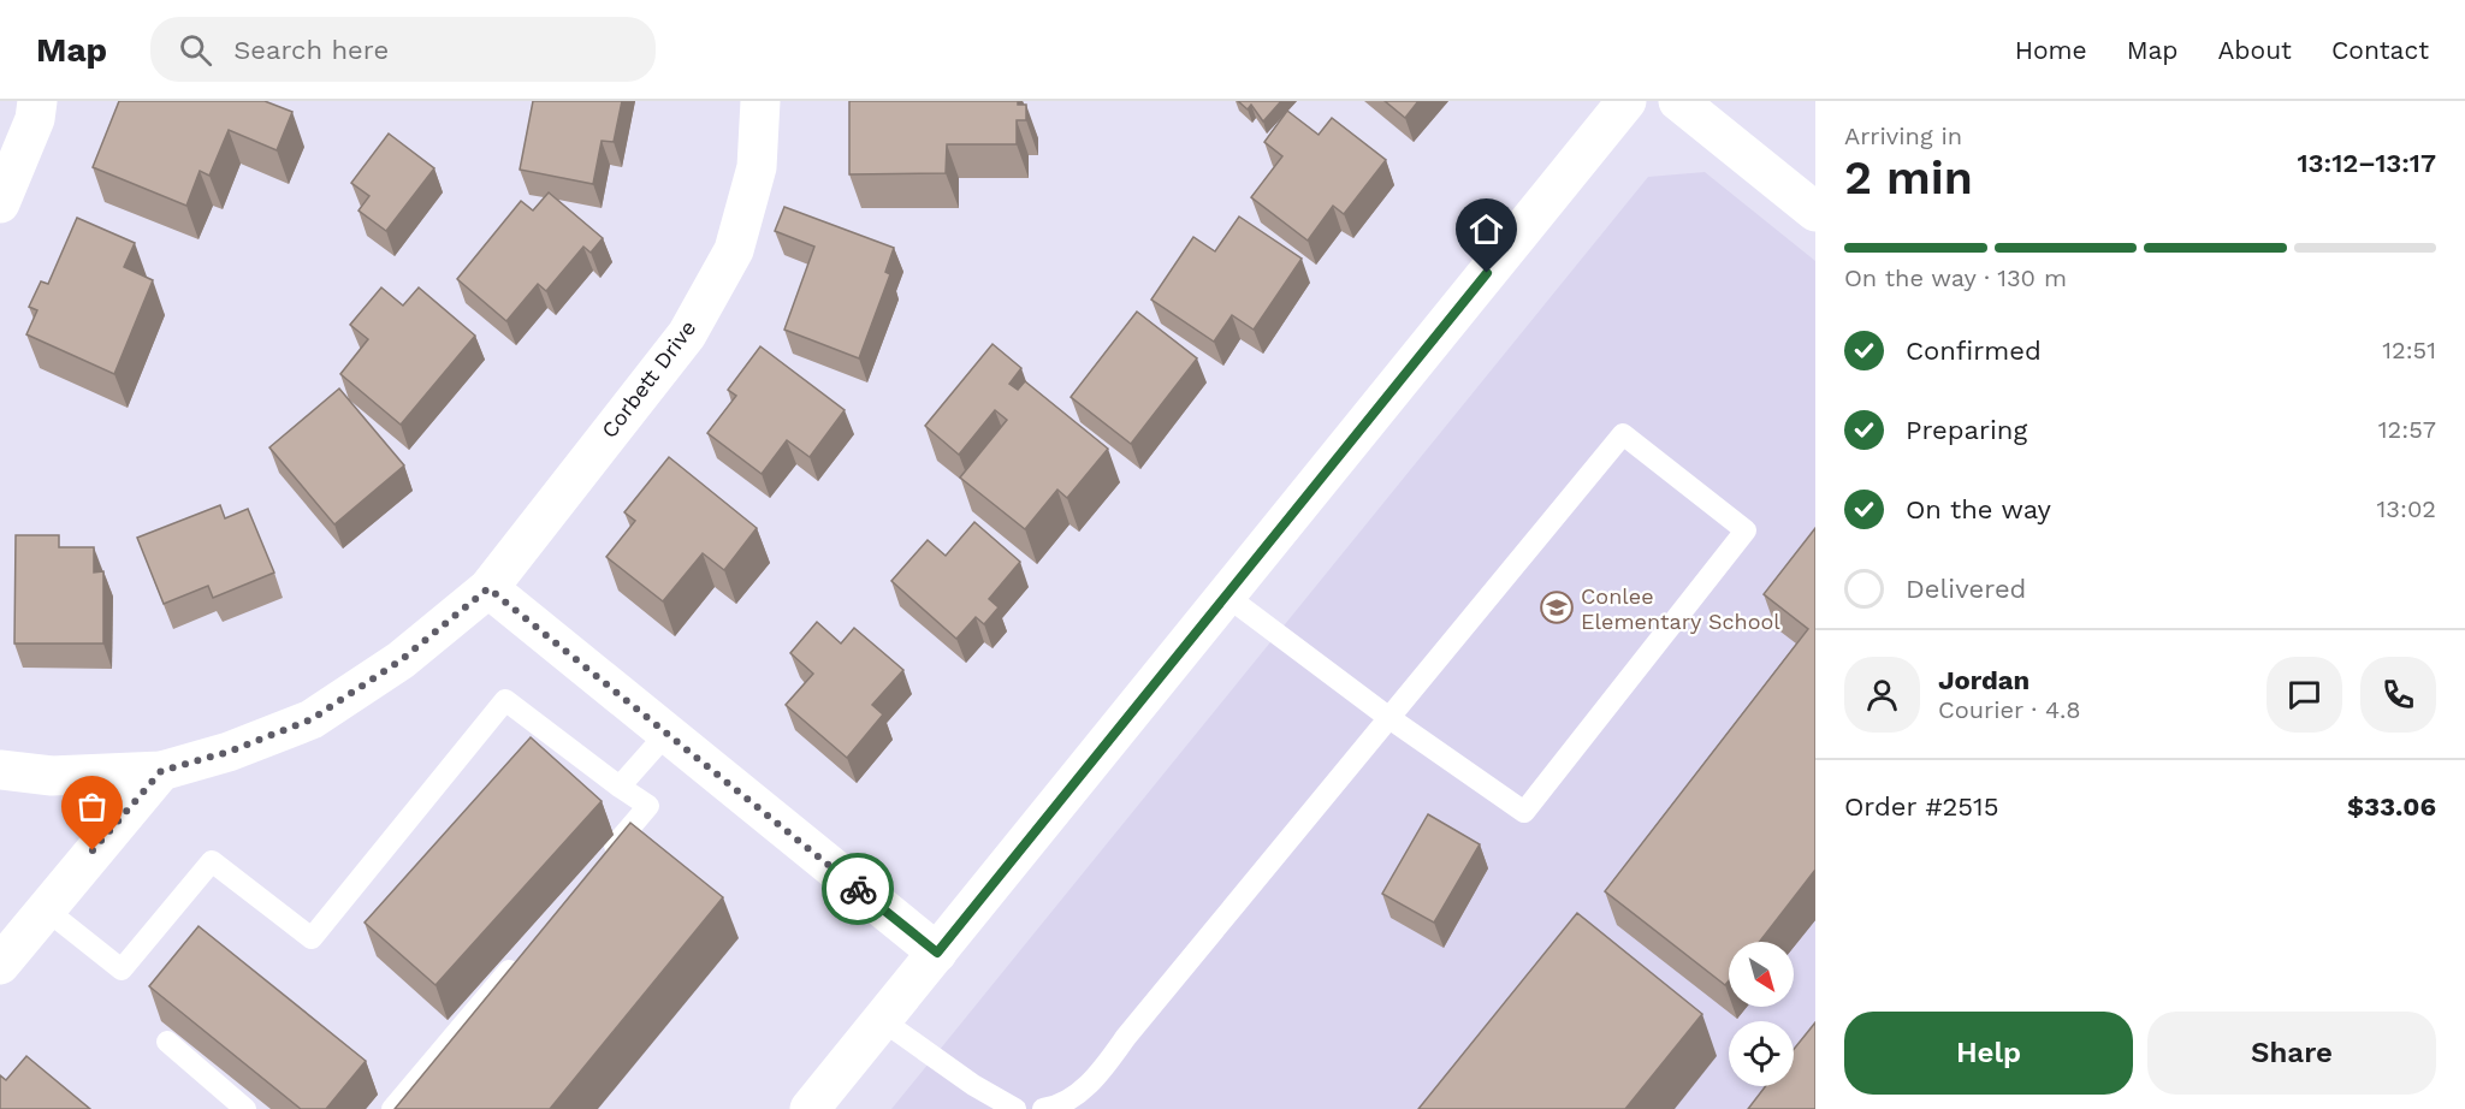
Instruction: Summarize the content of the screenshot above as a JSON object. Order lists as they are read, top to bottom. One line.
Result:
{"streets":{"street":["Corbett Drive"]},"places":{"school or university":["Conlee Elementary School"]},"north":"bottom right","page":{"header":"Map","search":"Search here","nav":["Home","Map","About","Contact"],"heading":["2 min","Arriving in","13:12–13:17"],"panel":["Jordan","Courier · 4.8","Order #2515","$33.06"],"bar":"On the way · 130 m","list":[["Confirmed","12:51"],["Preparing","12:57"],["On the way","13:02"],"Delivered"],"buttons":["Help","Share"]}}
